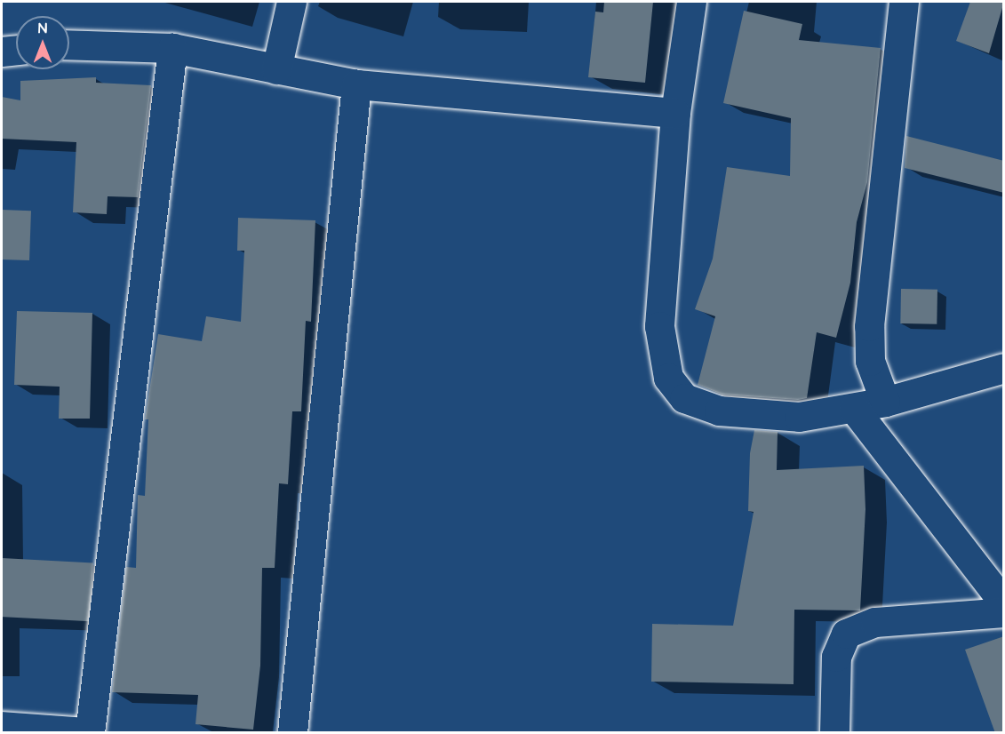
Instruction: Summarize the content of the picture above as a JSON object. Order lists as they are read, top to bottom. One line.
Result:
{"north":"top"}
